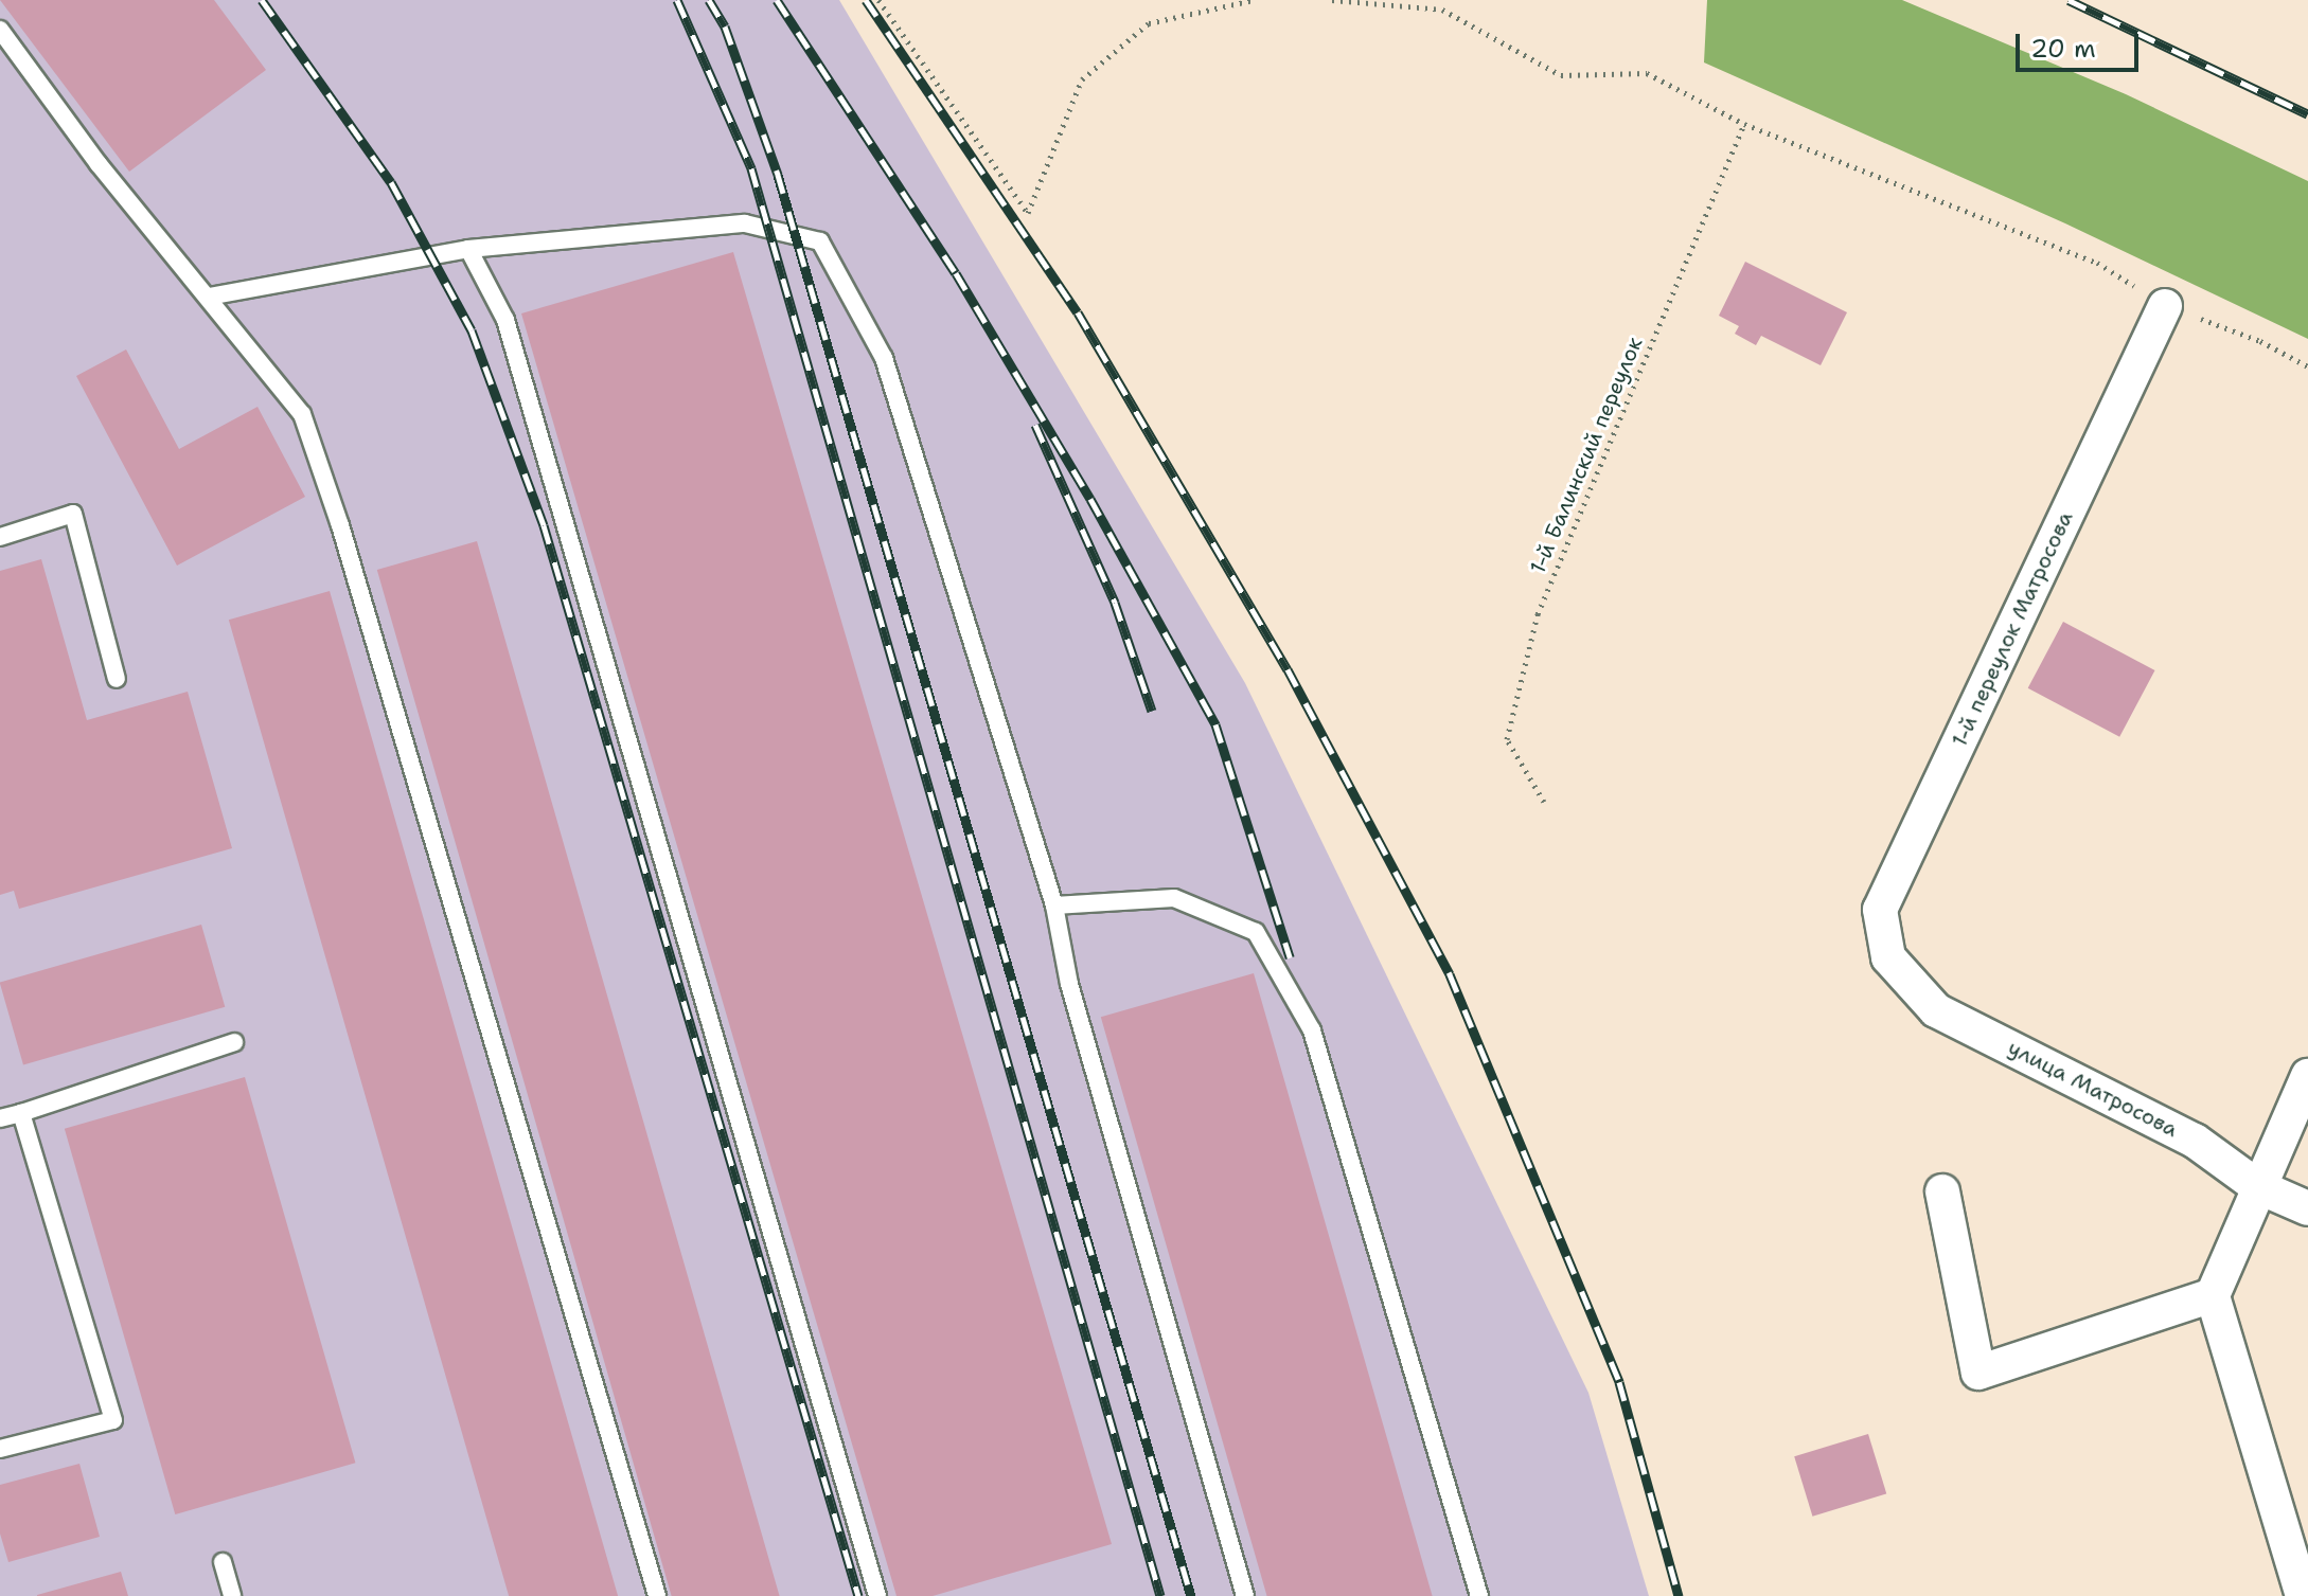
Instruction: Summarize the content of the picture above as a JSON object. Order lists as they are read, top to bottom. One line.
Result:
{"streets":{"street":["1-й переулок Матросова","улица Матросова"],"path":["1-й Балинский переулок"]},"crossings":[["1-й переулок Матросова","улица Матросова"]],"scale_bar":"20 m"}
